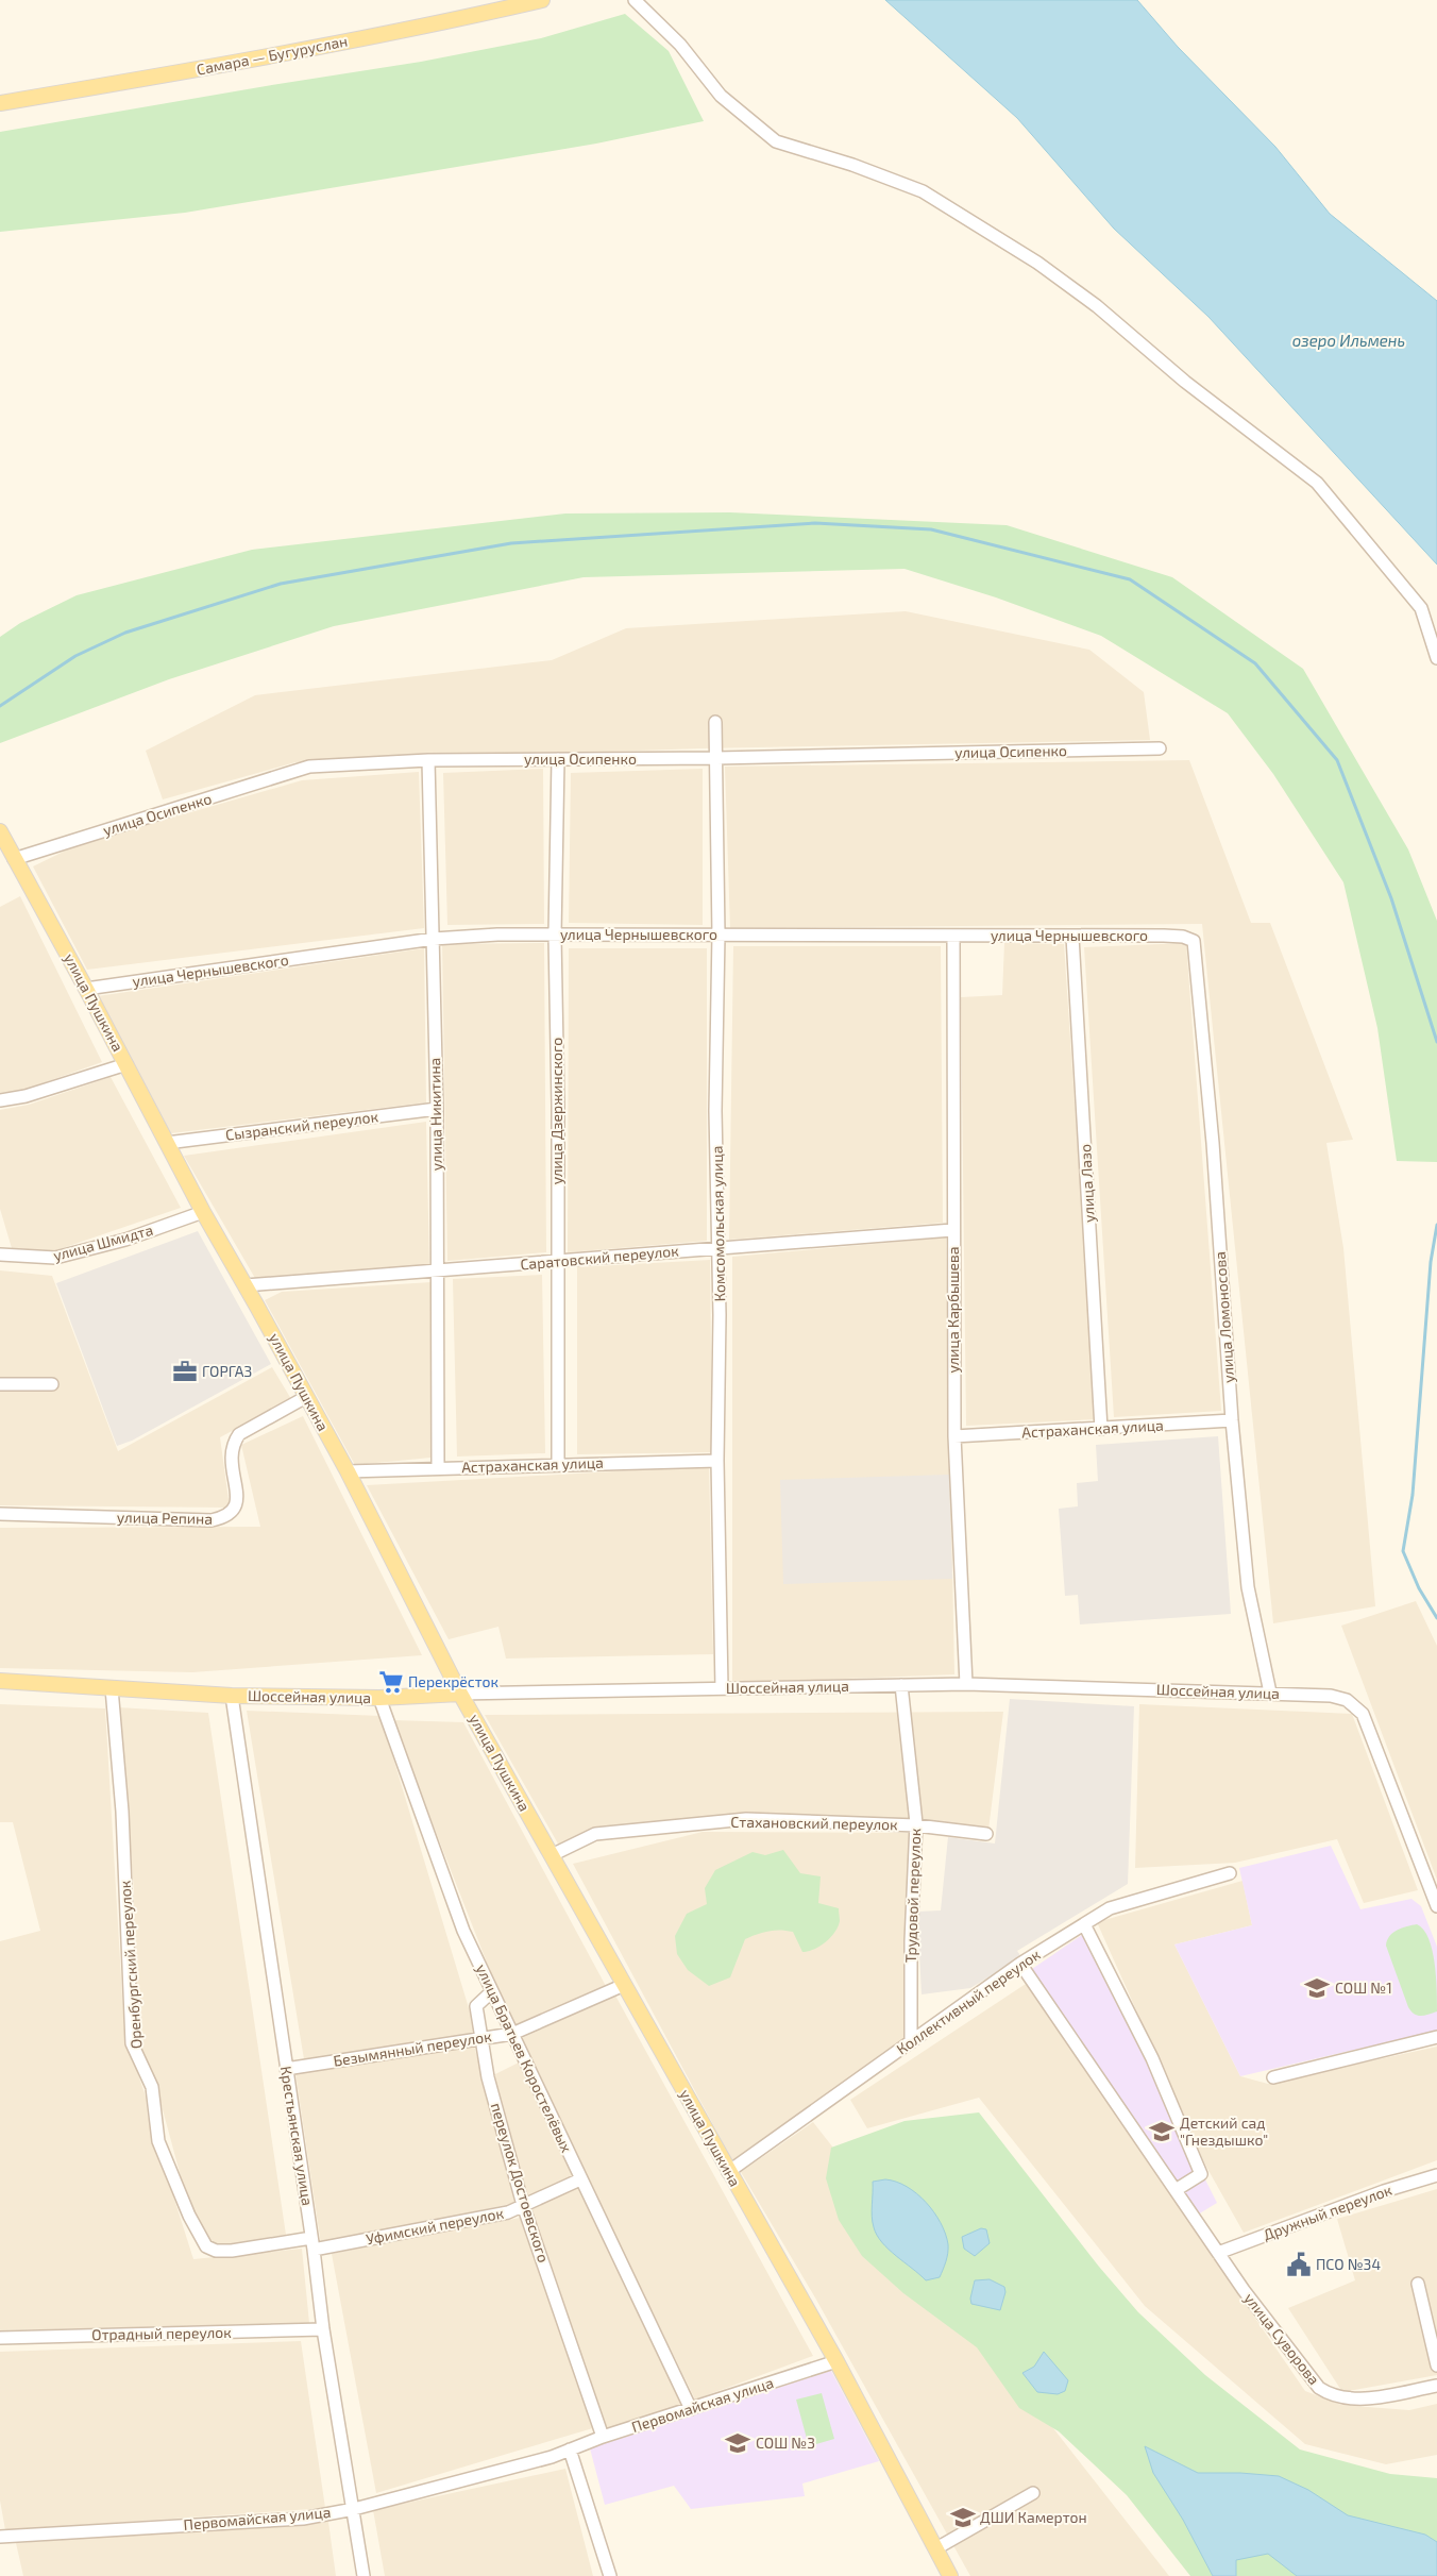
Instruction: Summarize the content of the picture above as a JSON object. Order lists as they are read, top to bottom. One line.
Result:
{"streets":{"main road":["Самара — Бугуруслан","улица Пушкина","Шоссейная улица"],"street":["улица Осипенко","улица Чернышевского","улица Дзержинского","улица Никитина","Сызранский переулок","улица Лазо","Комсомольская улица","улица Шмидта","Саратовский переулок","улица Карбышева","улица Ломоносова","Астраханская улица","улица Репина","Стахановский переулок","Трудовой переулок","Оренбургский переулок","Коллективный переулок","Безымянный переулок","улица Братьев Коростелёвых","Крестьянская улица","переулок Достоевского","Дружный переулок","Уфимский переулок","Отрадный переулок","улица Суворова","Первомайская улица"]},"crossings":[["улица Осипенко","улица Пушкина"],["улица Осипенко","улица Дзержинского"],["улица Осипенко","улица Никитина"],["улица Осипенко","Комсомольская улица"],["улица Чернышевского","улица Пушкина"],["улица Чернышевского","улица Дзержинского"],["улица Чернышевского","улица Никитина"],["улица Чернышевского","улица Лазо"],["улица Чернышевского","Комсомольская улица"],["улица Чернышевского","улица Карбышева"],["улица Чернышевского","улица Ломоносова"],["улица Пушкина","Сызранский переулок"],["улица Пушкина","улица Шмидта"],["улица Пушкина","Саратовский переулок"],["улица Пушкина","Астраханская улица"],["улица Пушкина","улица Репина"],["улица Пушкина","Шоссейная улица"],["улица Пушкина","Стахановский переулок"],["улица Пушкина","Коллективный переулок"],["улица Пушкина","Безымянный переулок"],["улица Пушкина","Первомайская улица"],["улица Дзержинского","Саратовский переулок"],["улица Дзержинского","Астраханская улица"],["улица Никитина","Сызранский переулок"],["улица Никитина","Саратовский переулок"],["улица Никитина","Астраханская улица"],["улица Лазо","Астраханская улица"],["Комсомольская улица","Саратовский переулок"],["Комсомольская улица","Астраханская улица"],["Комсомольская улица","Шоссейная улица"],["Саратовский переулок","улица Карбышева"],["улица Карбышева","Астраханская улица"],["улица Карбышева","Шоссейная улица"],["улица Ломоносова","Астраханская улица"],["улица Ломоносова","Шоссейная улица"],["Шоссейная улица","Трудовой переулок"],["Шоссейная улица","Оренбургский переулок"],["Шоссейная улица","улица Братьев Коростелёвых"],["Шоссейная улица","Крестьянская улица"],["Стахановский переулок","Трудовой переулок"],["Трудовой переулок","Коллективный переулок"],["Оренбургский переулок","Крестьянская улица"],["Оренбургский переулок","Уфимский переулок"],["Коллективный переулок","улица Суворова"],["Безымянный переулок","улица Братьев Коростелёвых"],["Безымянный переулок","Крестьянская улица"],["Безымянный переулок","переулок Достоевского"],["улица Братьев Коростелёвых","переулок Достоевского"],["улица Братьев Коростелёвых","Уфимский переулок"],["улица Братьев Коростелёвых","Первомайская улица"],["Крестьянская улица","Уфимский переулок"],["Крестьянская улица","Отрадный переулок"],["Крестьянская улица","Первомайская улица"],["переулок Достоевского","Уфимский переулок"],["переулок Достоевского","Первомайская улица"],["Дружный переулок","улица Суворова"]],"water":["озеро Ильмень"],"places":{"office":["ГОРГАЗ"],"supermarket":["Перекрёсток"],"school or university":["СОШ №1","Детский сад \"Гнездышко\"","СОШ №3","ДШИ Камертон"],"public building":["ПСО №34"]}}
